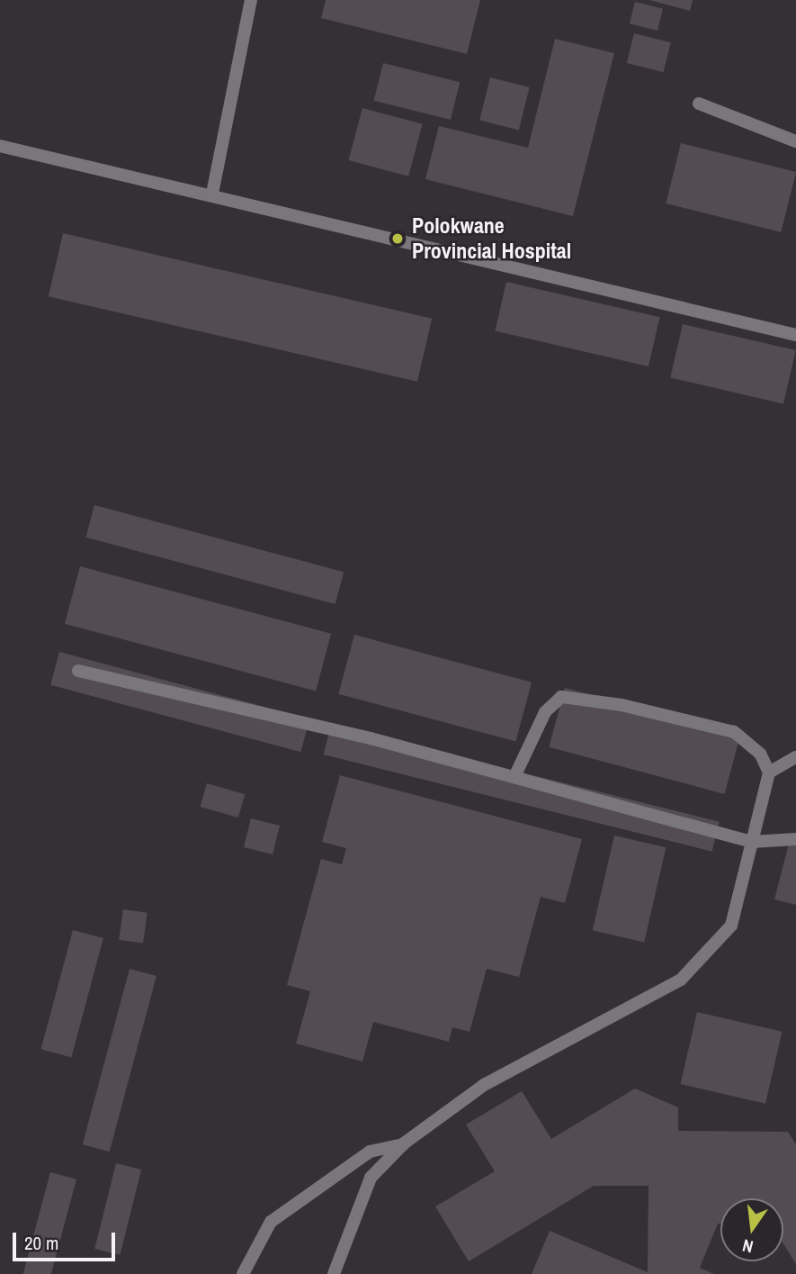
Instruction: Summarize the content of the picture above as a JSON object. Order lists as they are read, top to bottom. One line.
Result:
{"places":["Polokwane Provincial Hospital"],"scale_bar":"20 m","north":"bottom"}
